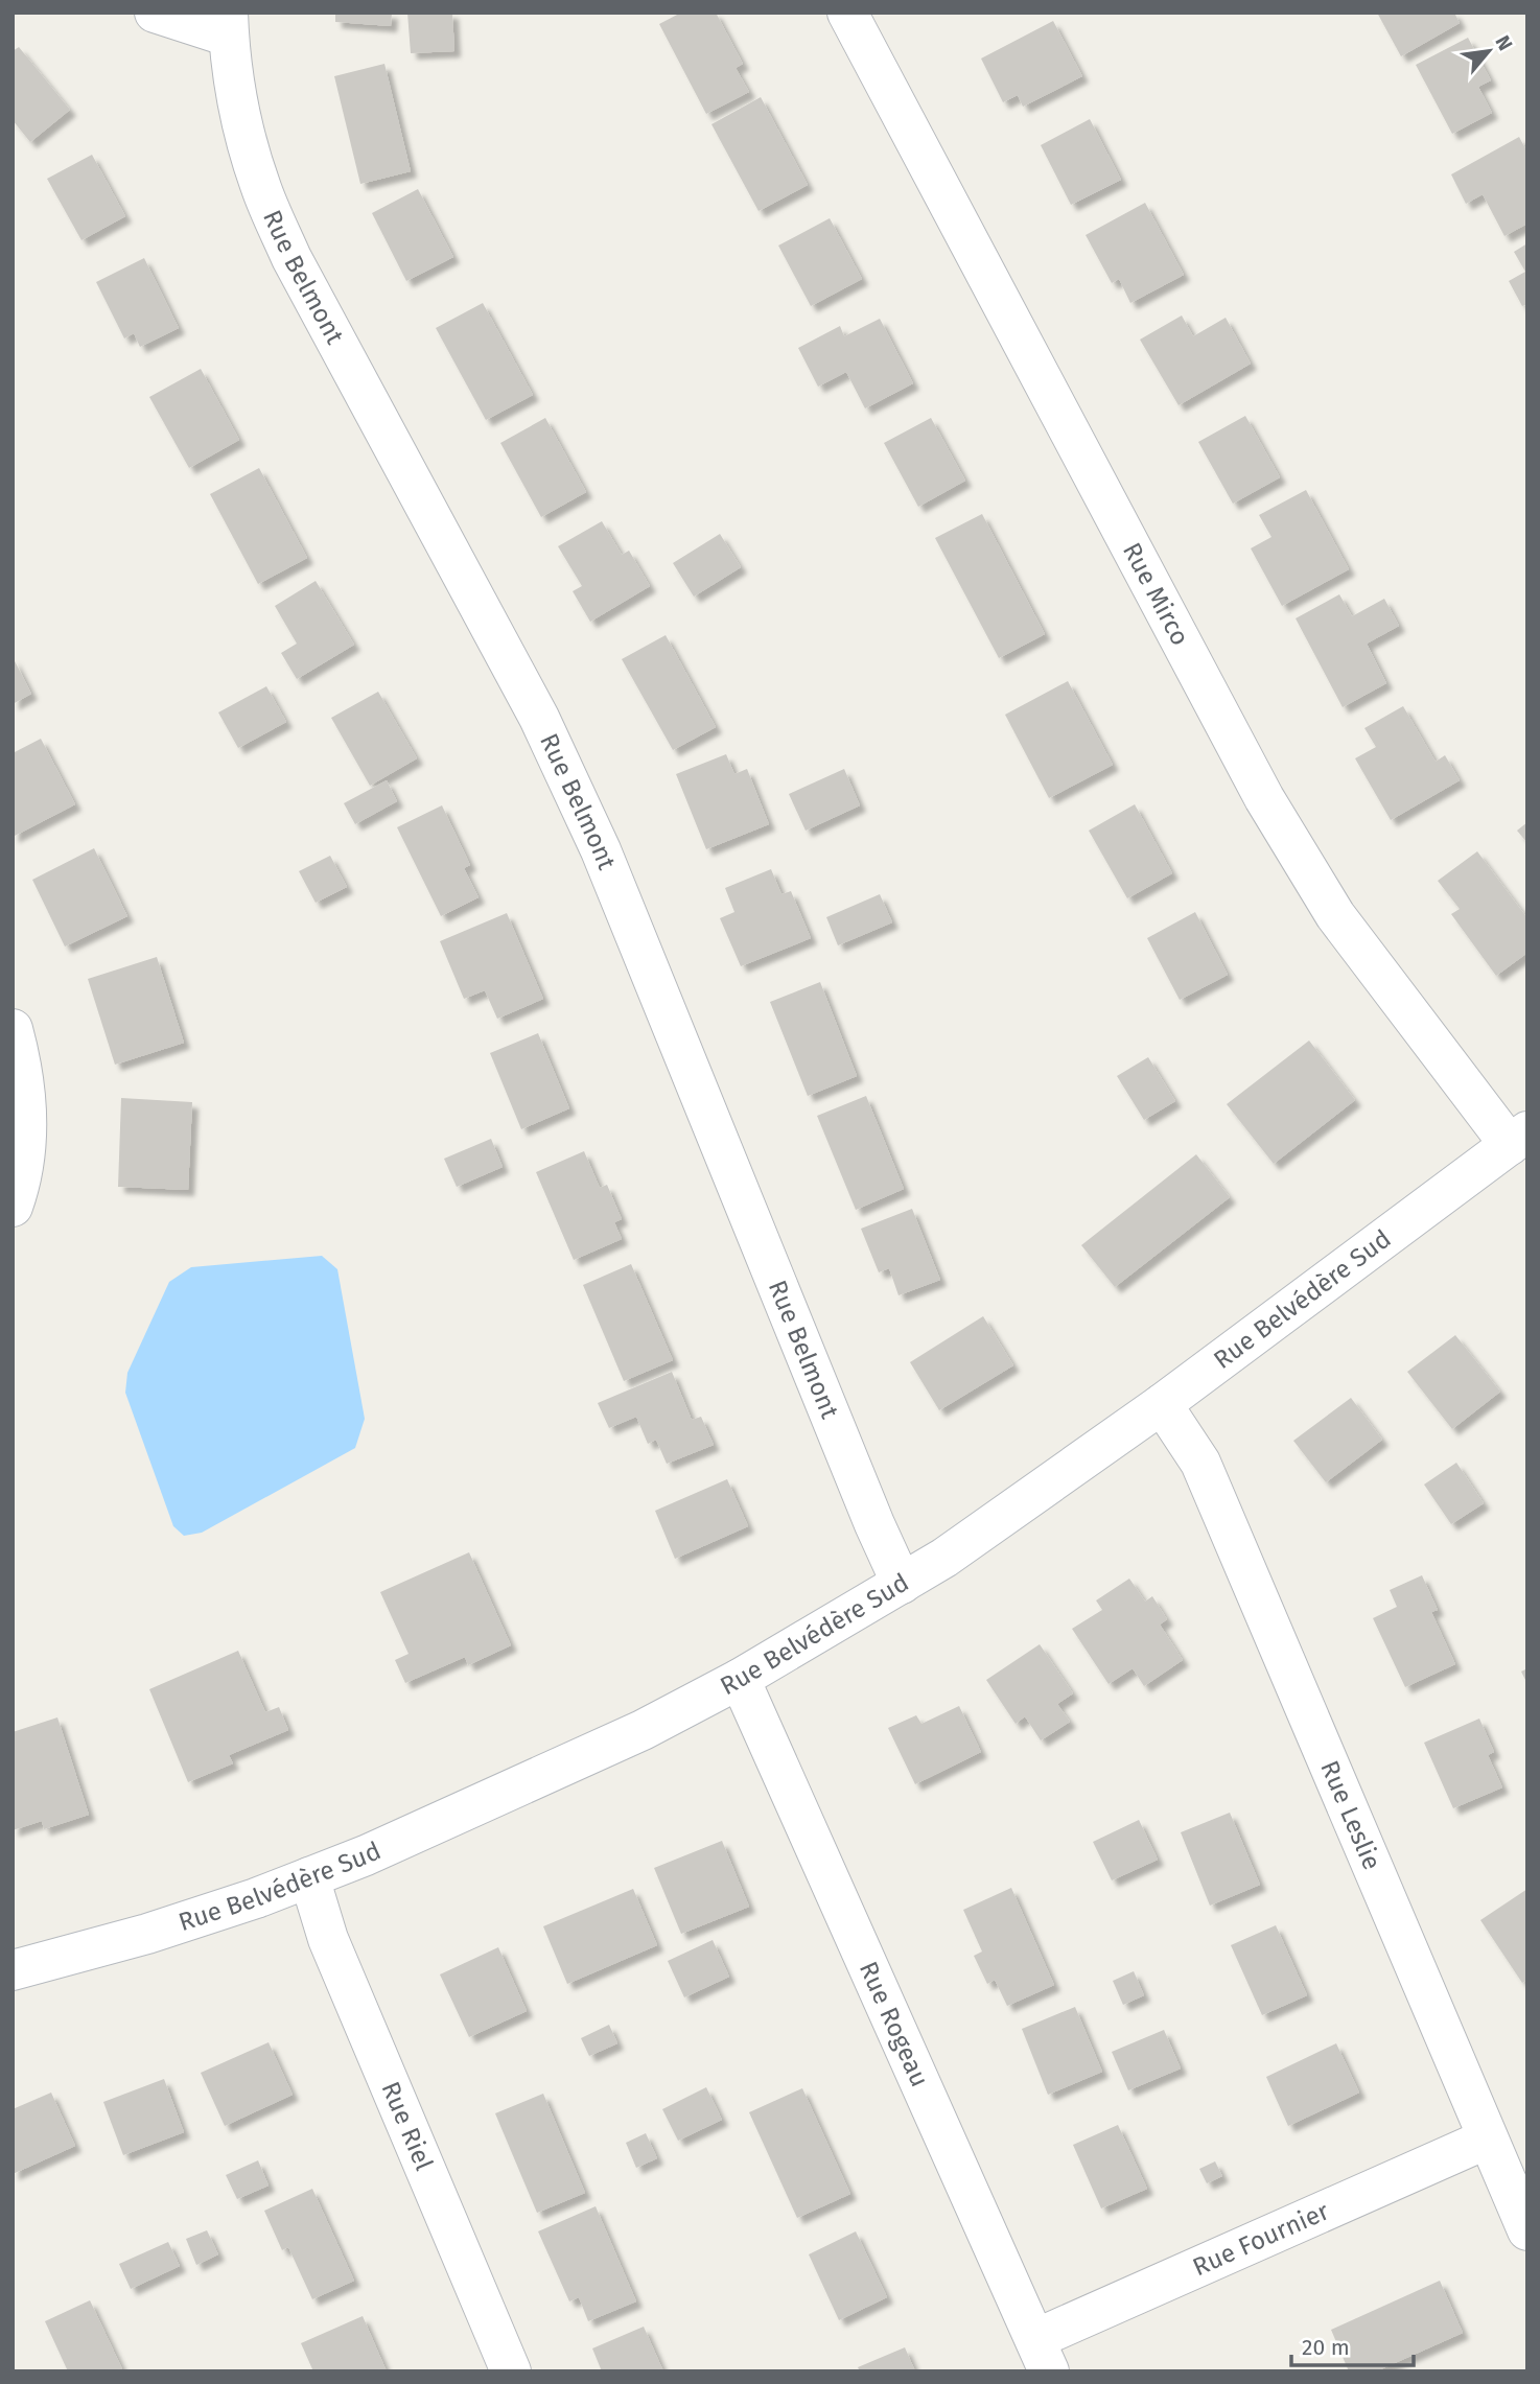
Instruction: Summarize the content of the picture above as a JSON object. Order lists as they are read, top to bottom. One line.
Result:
{"streets":{"street":["Rue Belmont","Rue Mirco","Rue Belvédère Sud","Rue Leslie","Rue Rogeau","Rue Riel","Rue Fournier"]},"crossings":[["Rue Belmont","Rue Belvédère Sud"],["Rue Mirco","Rue Belvédère Sud"],["Rue Belvédère Sud","Rue Leslie"],["Rue Belvédère Sud","Rue Rogeau"],["Rue Belvédère Sud","Rue Riel"],["Rue Leslie","Rue Fournier"],["Rue Rogeau","Rue Fournier"]],"scale_bar":"20 m","north":"top right"}
